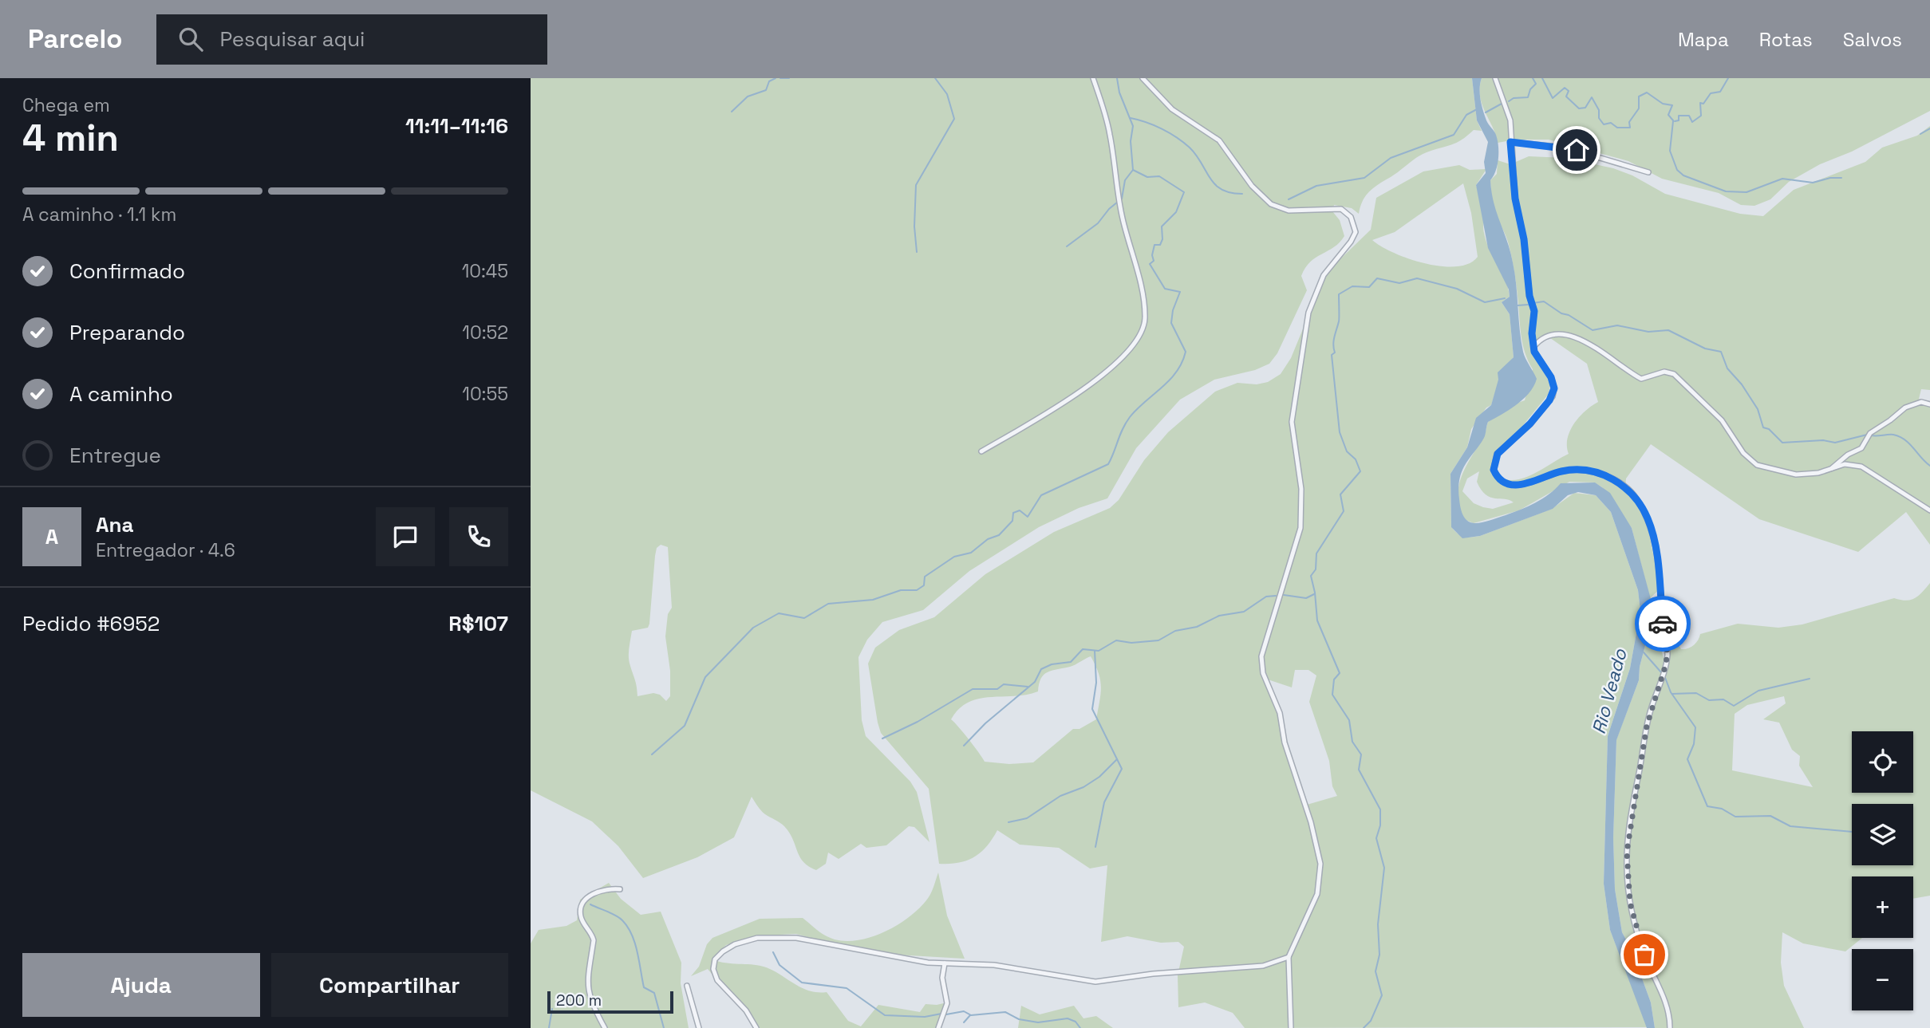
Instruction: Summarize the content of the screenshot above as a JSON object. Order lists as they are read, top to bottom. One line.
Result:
{"water":["Rio Veado"],"scale_bar":"200 m","page":{"header":"Parcelo","search":"Pesquisar aqui","nav":["Mapa","Rotas","Salvos"],"heading":["4 min","Chega em","11:11–11:16"],"panel":["Ana","Entregador · 4.6","Pedido #6952","R$107"],"bar":"A caminho · 1.1 km","list":[["Confirmado","10:45"],["Preparando","10:52"],["A caminho","10:55"],"Entregue"],"round":"A","map_buttons":["+","−"],"buttons":["Ajuda","Compartilhar"],"scale":"200 m"}}
